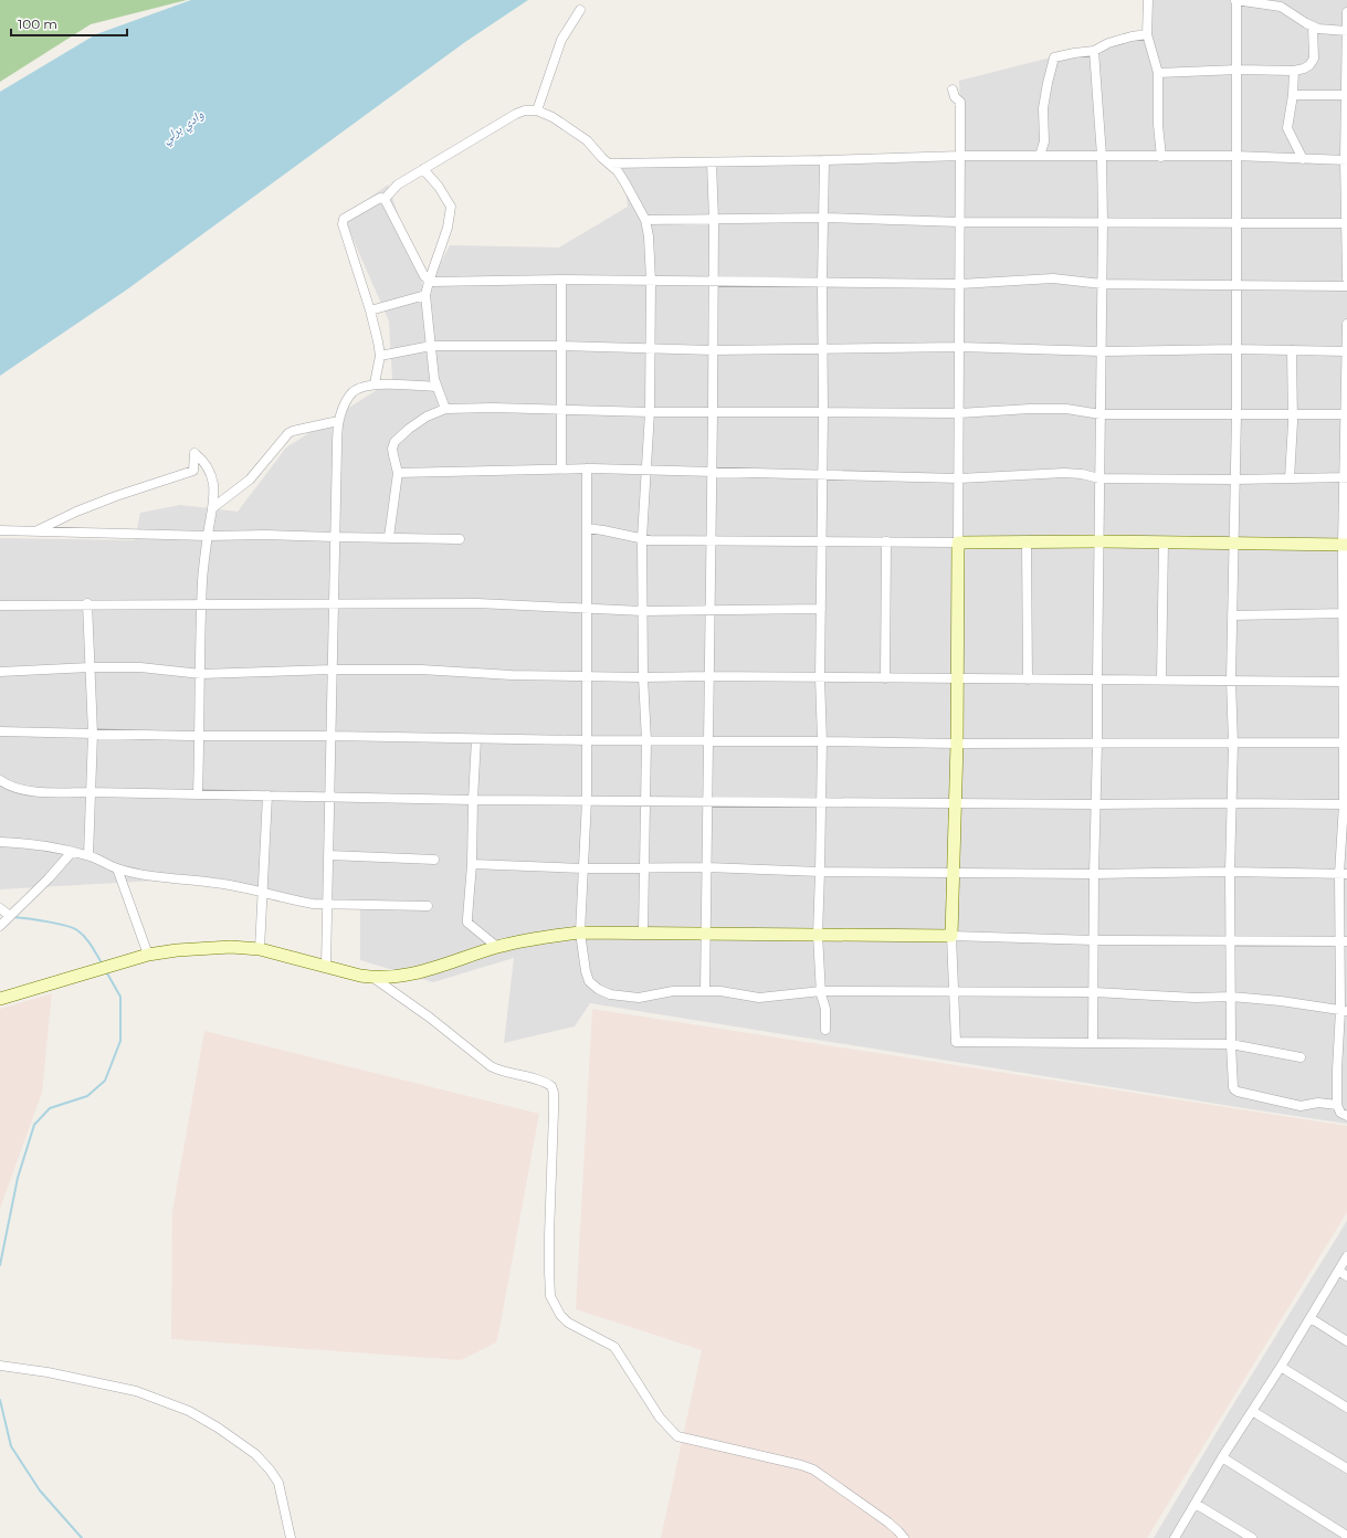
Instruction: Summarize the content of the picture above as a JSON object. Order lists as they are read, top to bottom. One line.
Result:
{"water":["وادي برلي"],"scale_bar":"100 m"}
